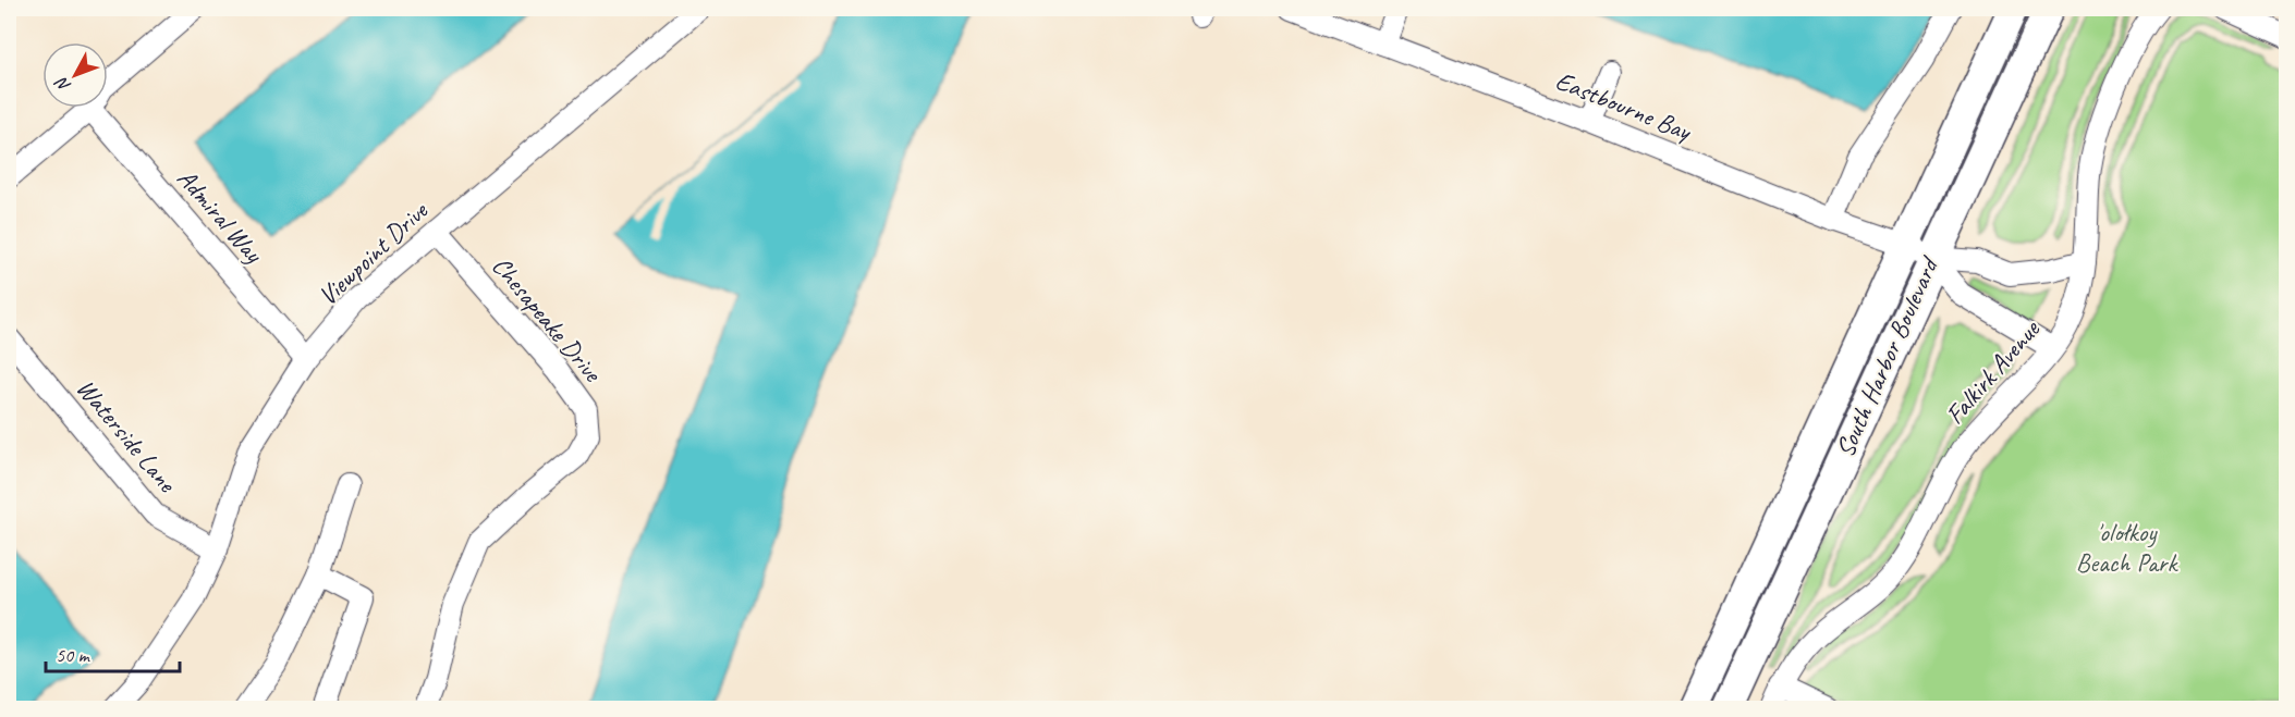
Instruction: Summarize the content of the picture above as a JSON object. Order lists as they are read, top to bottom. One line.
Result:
{"streets":{"main road":["South Harbor Boulevard"],"street":["Eastbourne Bay","Admiral Way","Viewpoint Drive","Chesapeake Drive","Falkirk Avenue","Waterside Lane"]},"crossings":[["Eastbourne Bay","South Harbor Boulevard"],["Eastbourne Bay","Falkirk Avenue"],["Admiral Way","Viewpoint Drive"],["Viewpoint Drive","Chesapeake Drive"],["Viewpoint Drive","Waterside Lane"]],"parks":["'olołkoy Beach Park"],"scale_bar":"50 m","north":"bottom left"}
